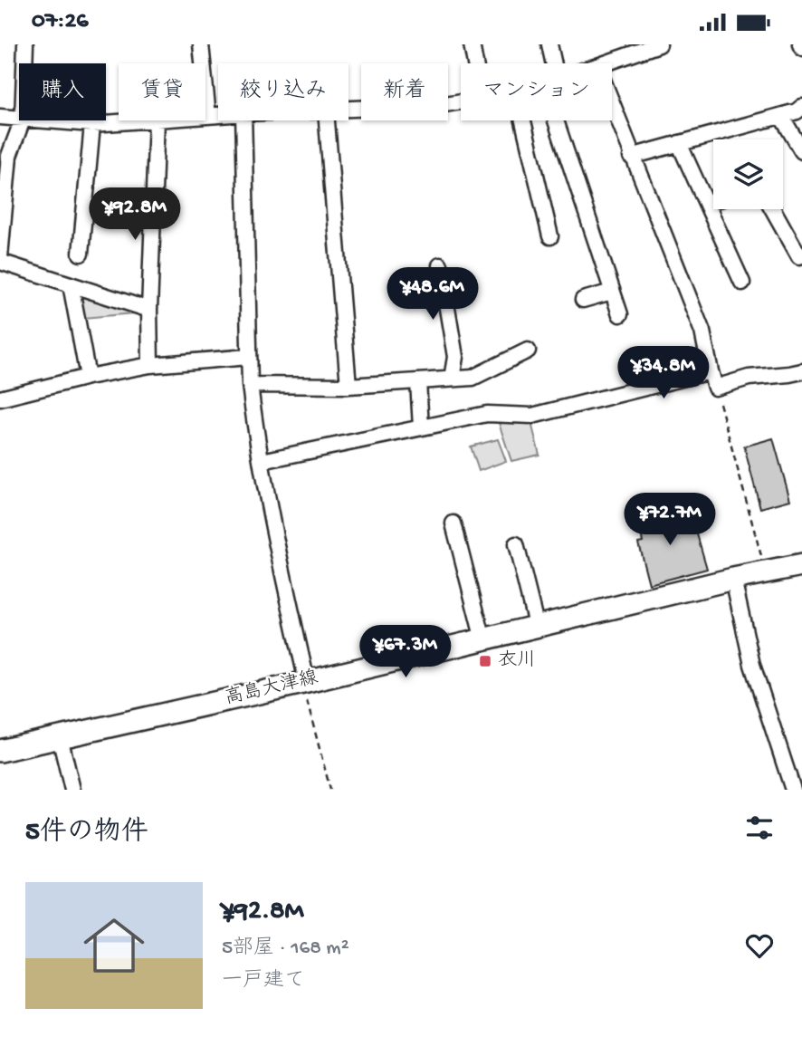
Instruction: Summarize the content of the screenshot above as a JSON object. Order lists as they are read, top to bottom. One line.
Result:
{"streets":{"main road":["高島大津線"]},"places":{"transit":["衣川"]},"page":{"status":"07:26","chip":["購入","賃貸","絞り込み","新着","マンション"],"price":["¥92.8M","¥48.6M","¥34.8M","¥72.7M","¥67.3M"],"heading":"5件の物件","list":[{"name":"¥92.8M","note":"5部屋 · 168 m² · 一戸建て"}]}}
